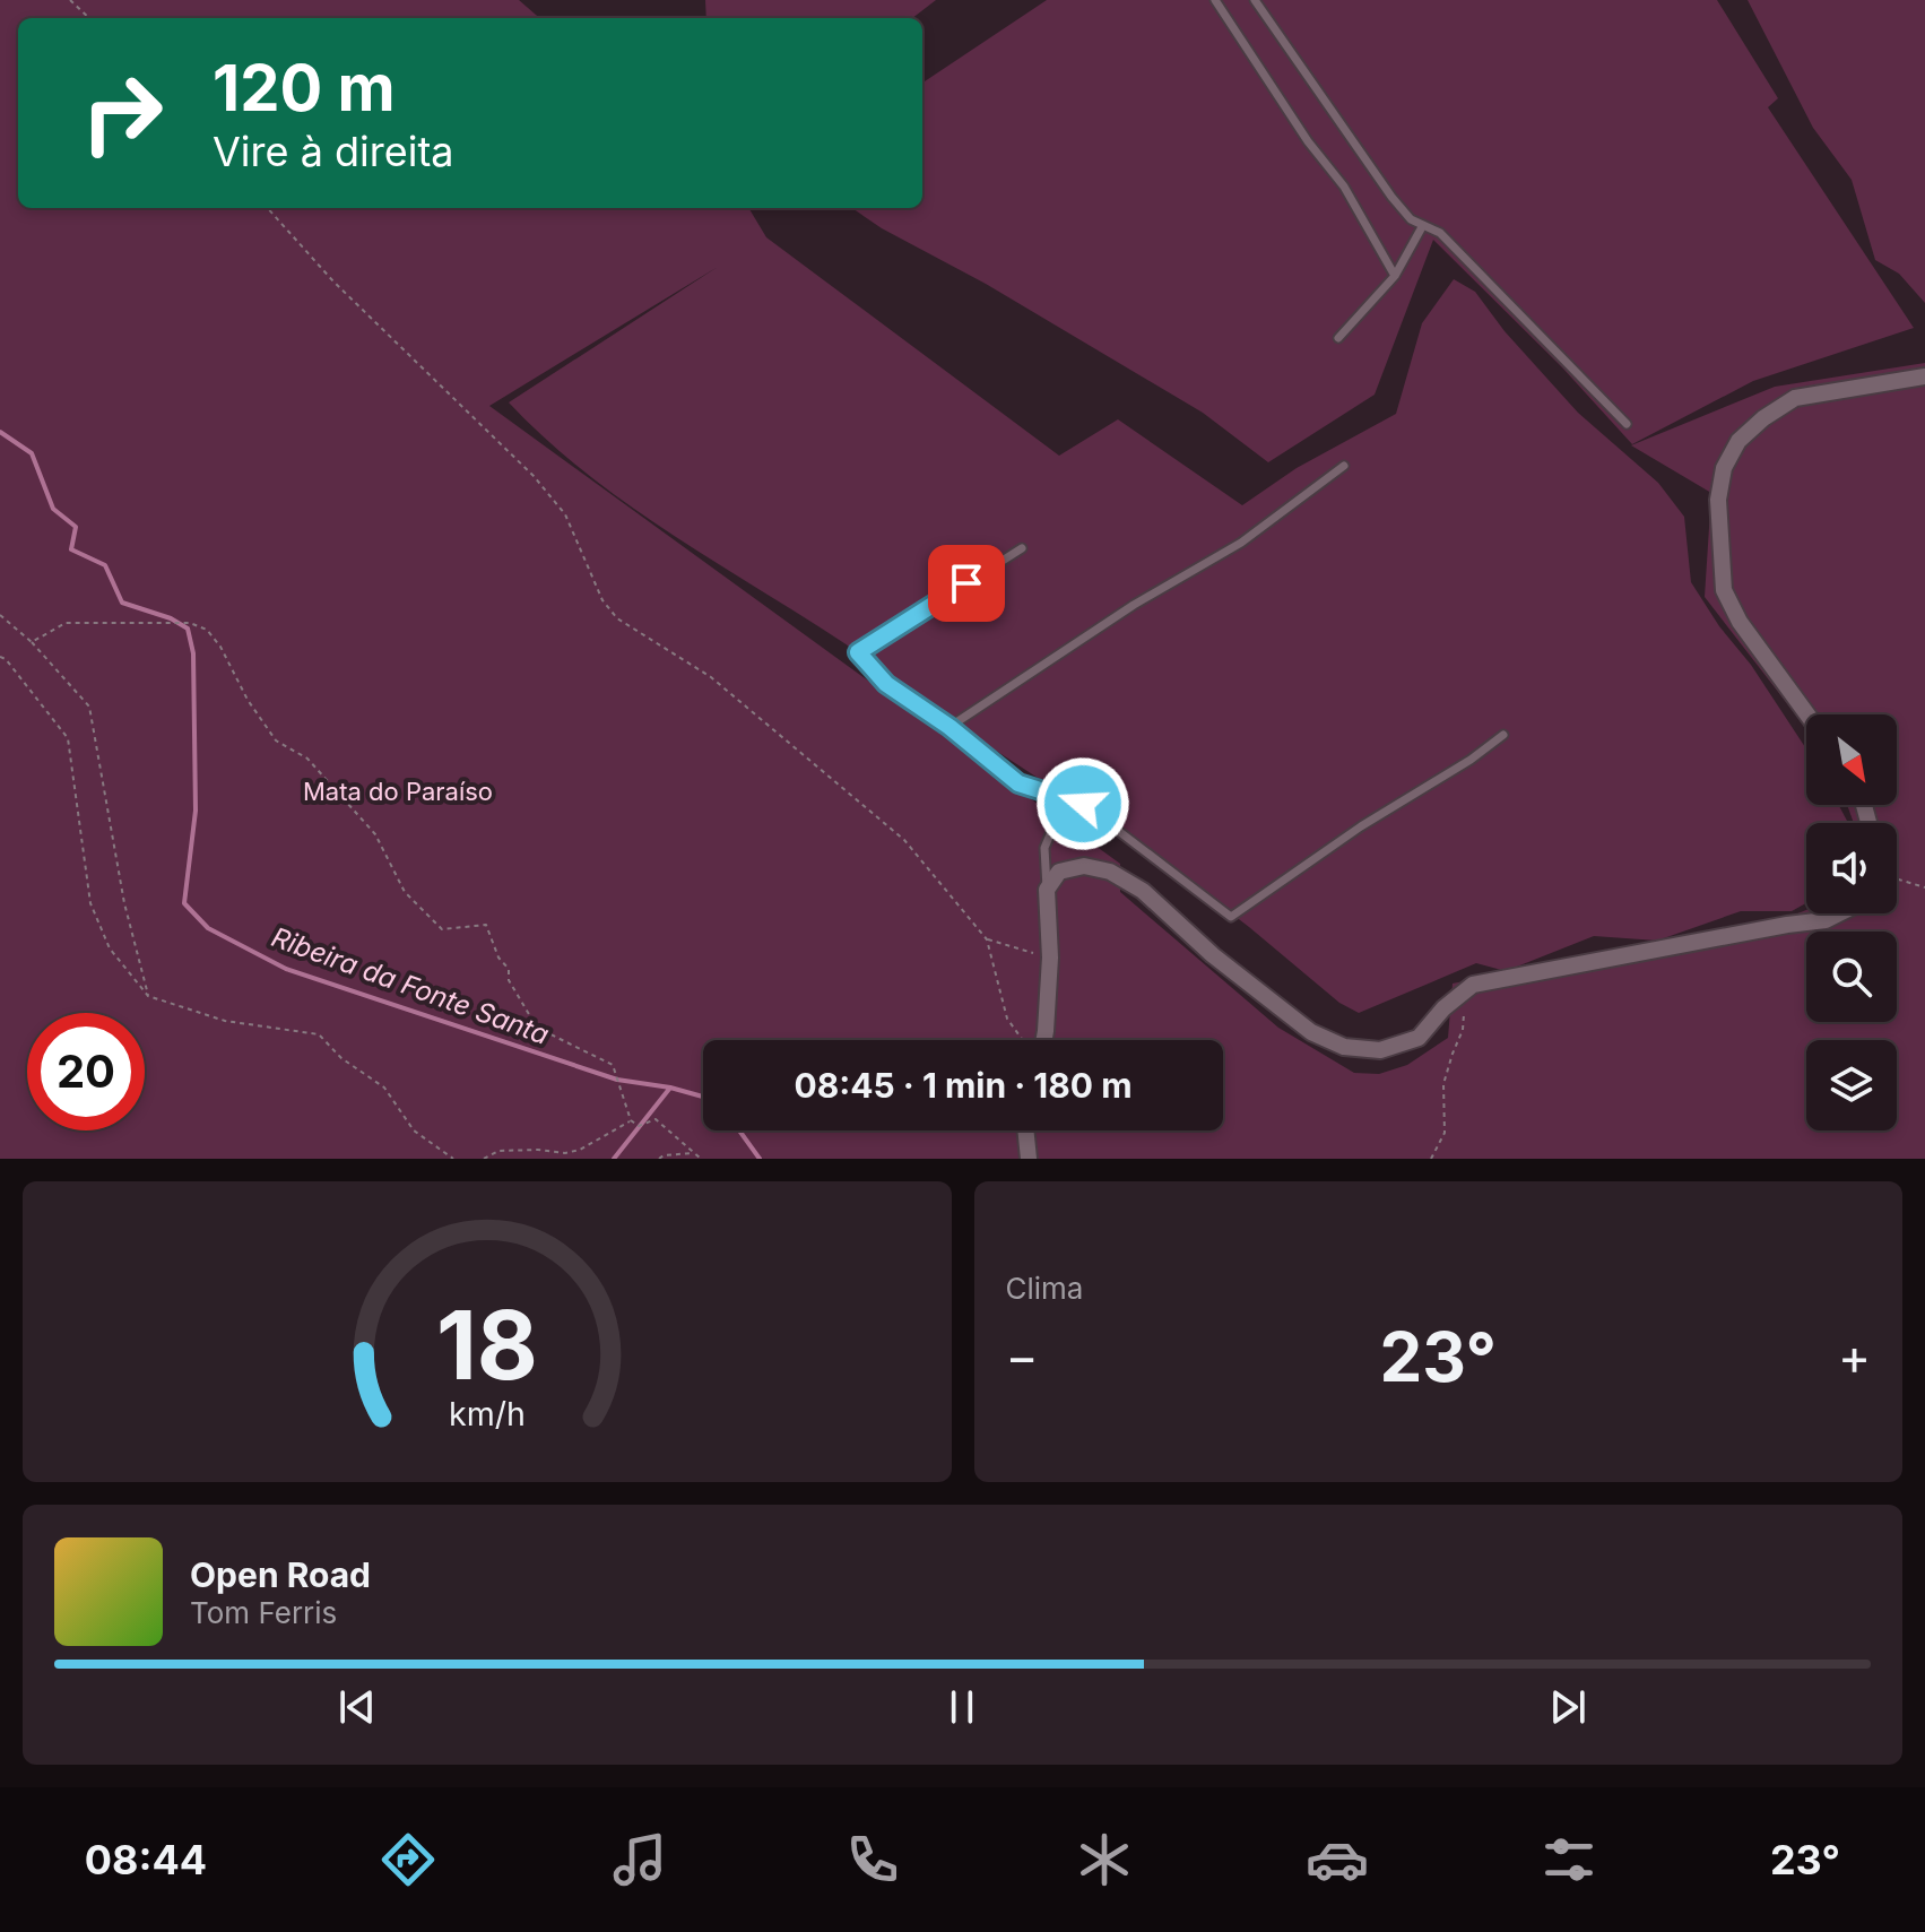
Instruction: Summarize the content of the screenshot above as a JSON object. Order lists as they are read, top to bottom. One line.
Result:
{"water":["Ribeira da Fonte Santa"],"parks":["Mata do Paraíso"],"north":"bottom right","page":{"turn":["120 m","Vire à direita"],"limit":"20","trip":"08:45 · 1 min · 180 m","tile":"Clima","heat":["−","23°","+"],"song":["Open Road","Tom Ferris"],"tabs":["08:44","23°"],"gauge":["18","km/h"]}}
